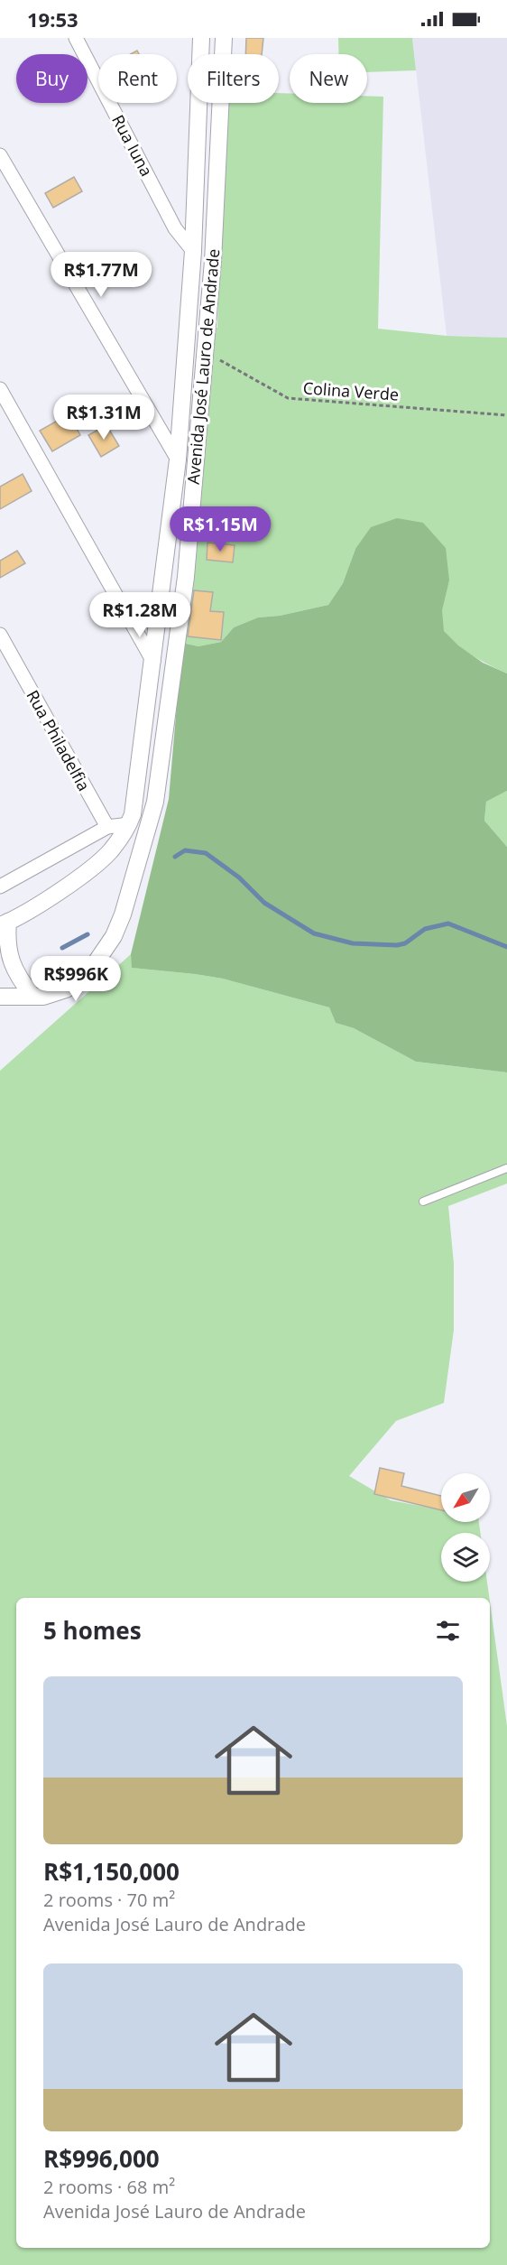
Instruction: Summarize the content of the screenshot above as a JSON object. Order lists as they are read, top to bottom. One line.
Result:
{"streets":{"street":["Rua Iuna","Avenida José Lauro de Andrade","Rua Philadelfia"],"path":["Colina Verde"]},"crossings":[["Rua Iuna","Avenida José Lauro de Andrade"],["Avenida José Lauro de Andrade","Colina Verde"]],"north":"bottom left","page":{"status":"19:53","chip":["Buy","Rent","Filters","New"],"price":["R$1.77M","R$1.31M","R$1.15M","R$1.28M","R$996K"],"heading":"5 homes","list":[{"name":"R$1,150,000","note":"2 rooms · 70 m² · Avenida José Lauro de Andrade"},{"name":"R$996,000","note":"2 rooms · 68 m² · Avenida José Lauro de Andrade"}]}}
